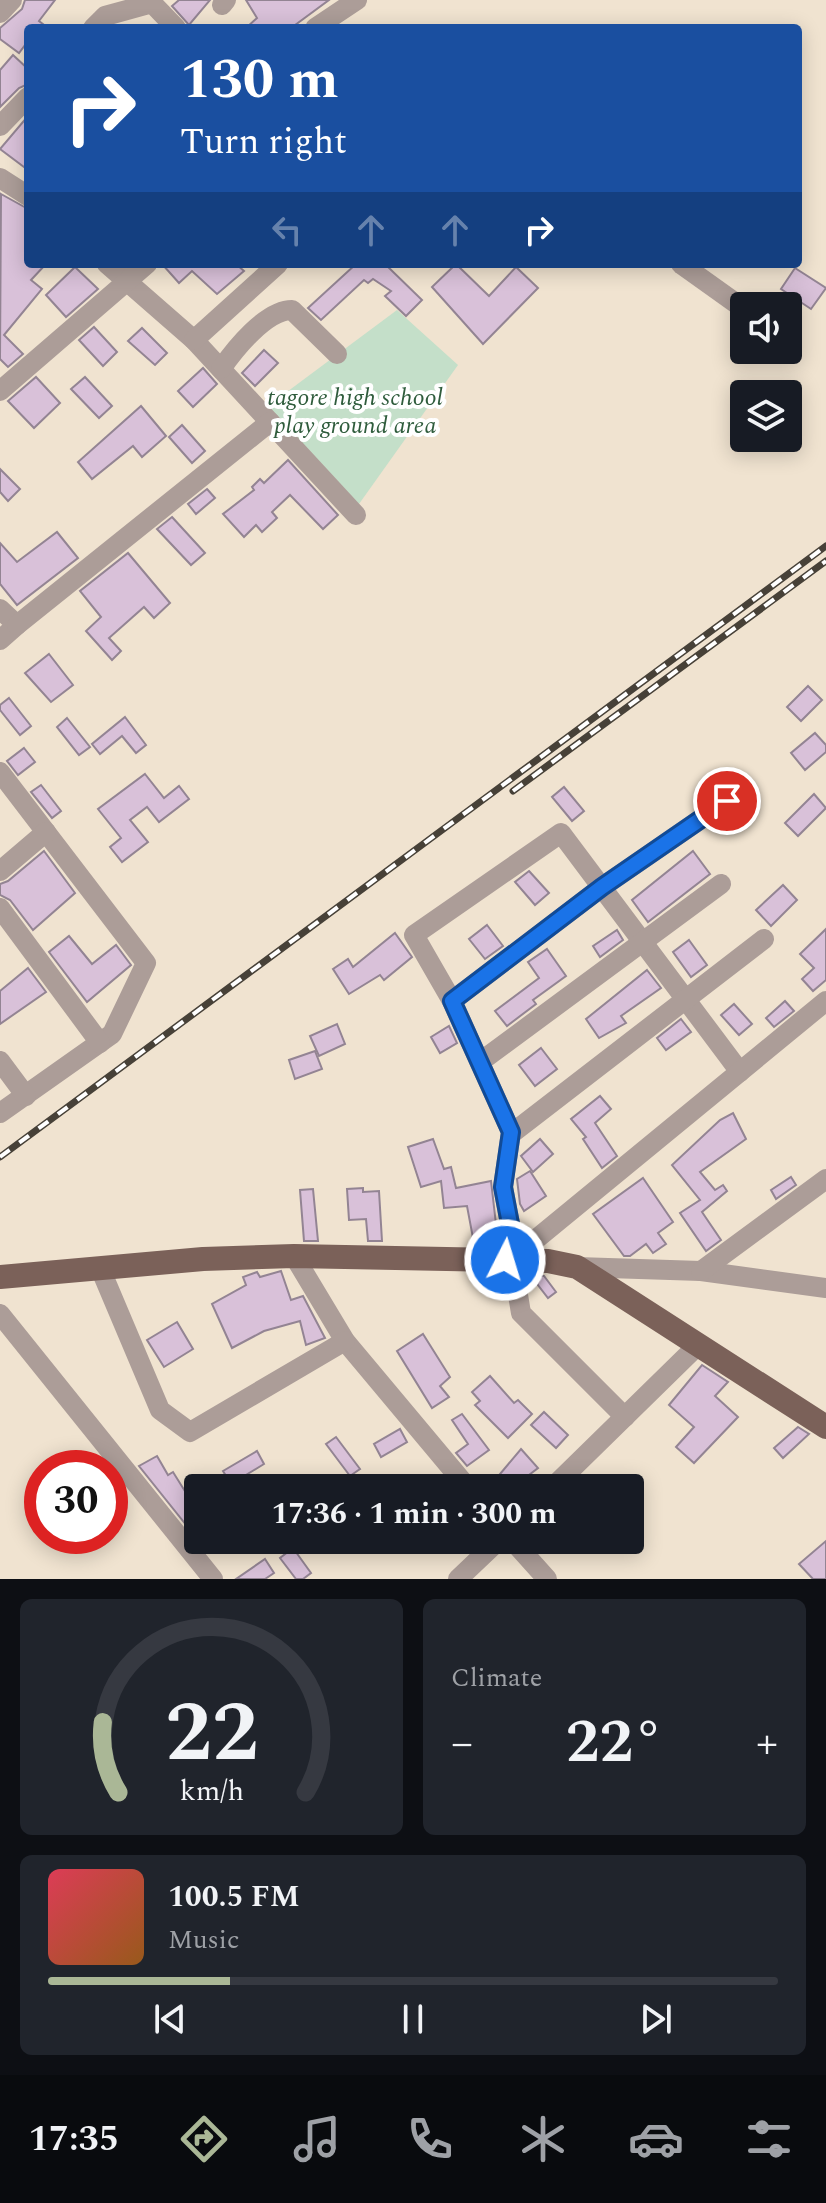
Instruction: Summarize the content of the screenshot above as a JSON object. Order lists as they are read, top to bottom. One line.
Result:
{"parks":["tagore high school play ground area"],"page":{"turn":["130 m","Turn right"],"limit":"30","trip":"17:36 · 1 min · 300 m","tile":"Climate","heat":["−","22°","+"],"song":["100.5 FM","Music"],"tabs":"17:35","gauge":["22","km/h"]}}
